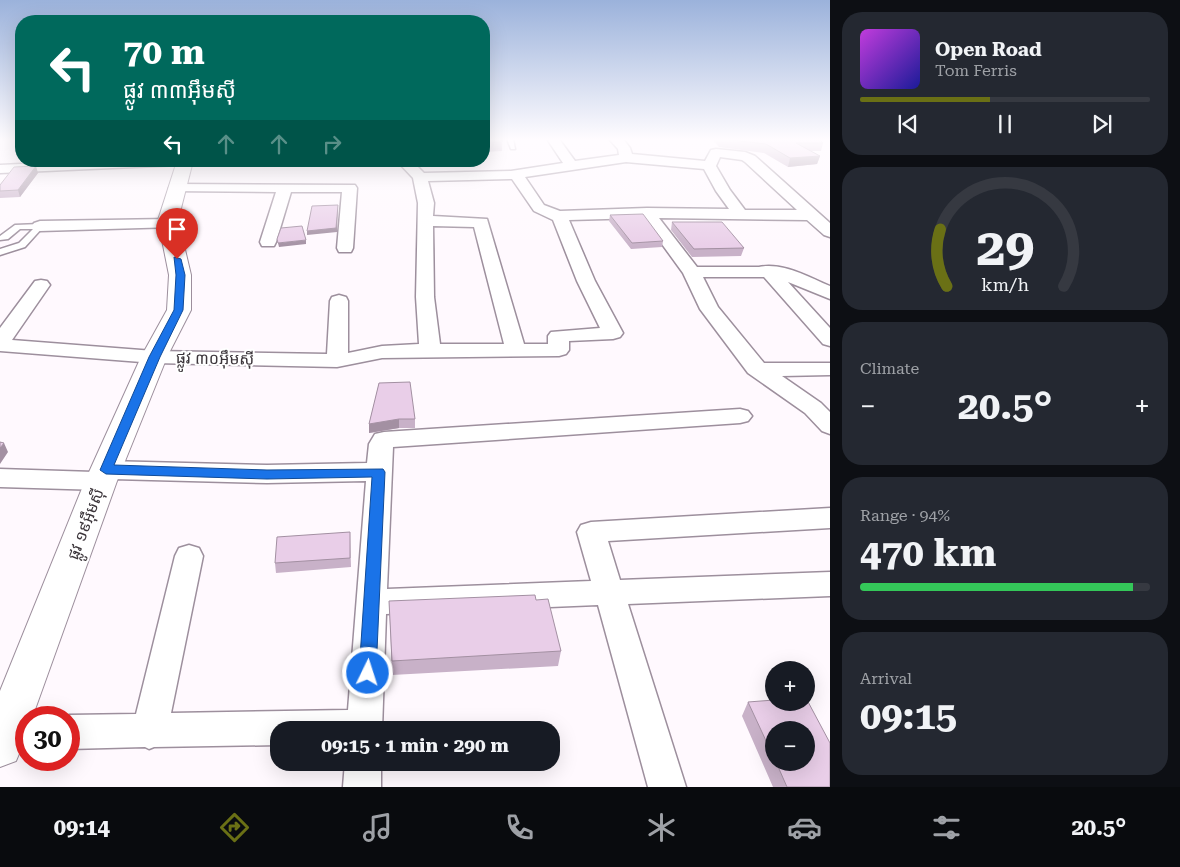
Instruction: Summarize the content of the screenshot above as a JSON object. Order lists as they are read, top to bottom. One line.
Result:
{"streets":{"street":["ផ្លូវ ៣០អ៊ឹមស៊ី","ផ្លូវ ១៩អ៊ឹមស៊ី"]},"crossings":[["ផ្លូវ ៣០អ៊ឹមស៊ី","ផ្លូវ ១៩អ៊ឹមស៊ី"]],"page":{"turn":["70 m","ផ្លូវ ៣៣អ៊ឹមស៊ី"],"song":["Open Road","Tom Ferris"],"tile":["Climate",["Range · 94%","470 km"],["Arrival","09:15"]],"heat":["−","20.5°","+"],"map_buttons":["+","−"],"limit":"30","trip":"09:15 · 1 min · 290 m","tabs":["09:14","20.5°"],"gauge":["29","km/h"]}}
